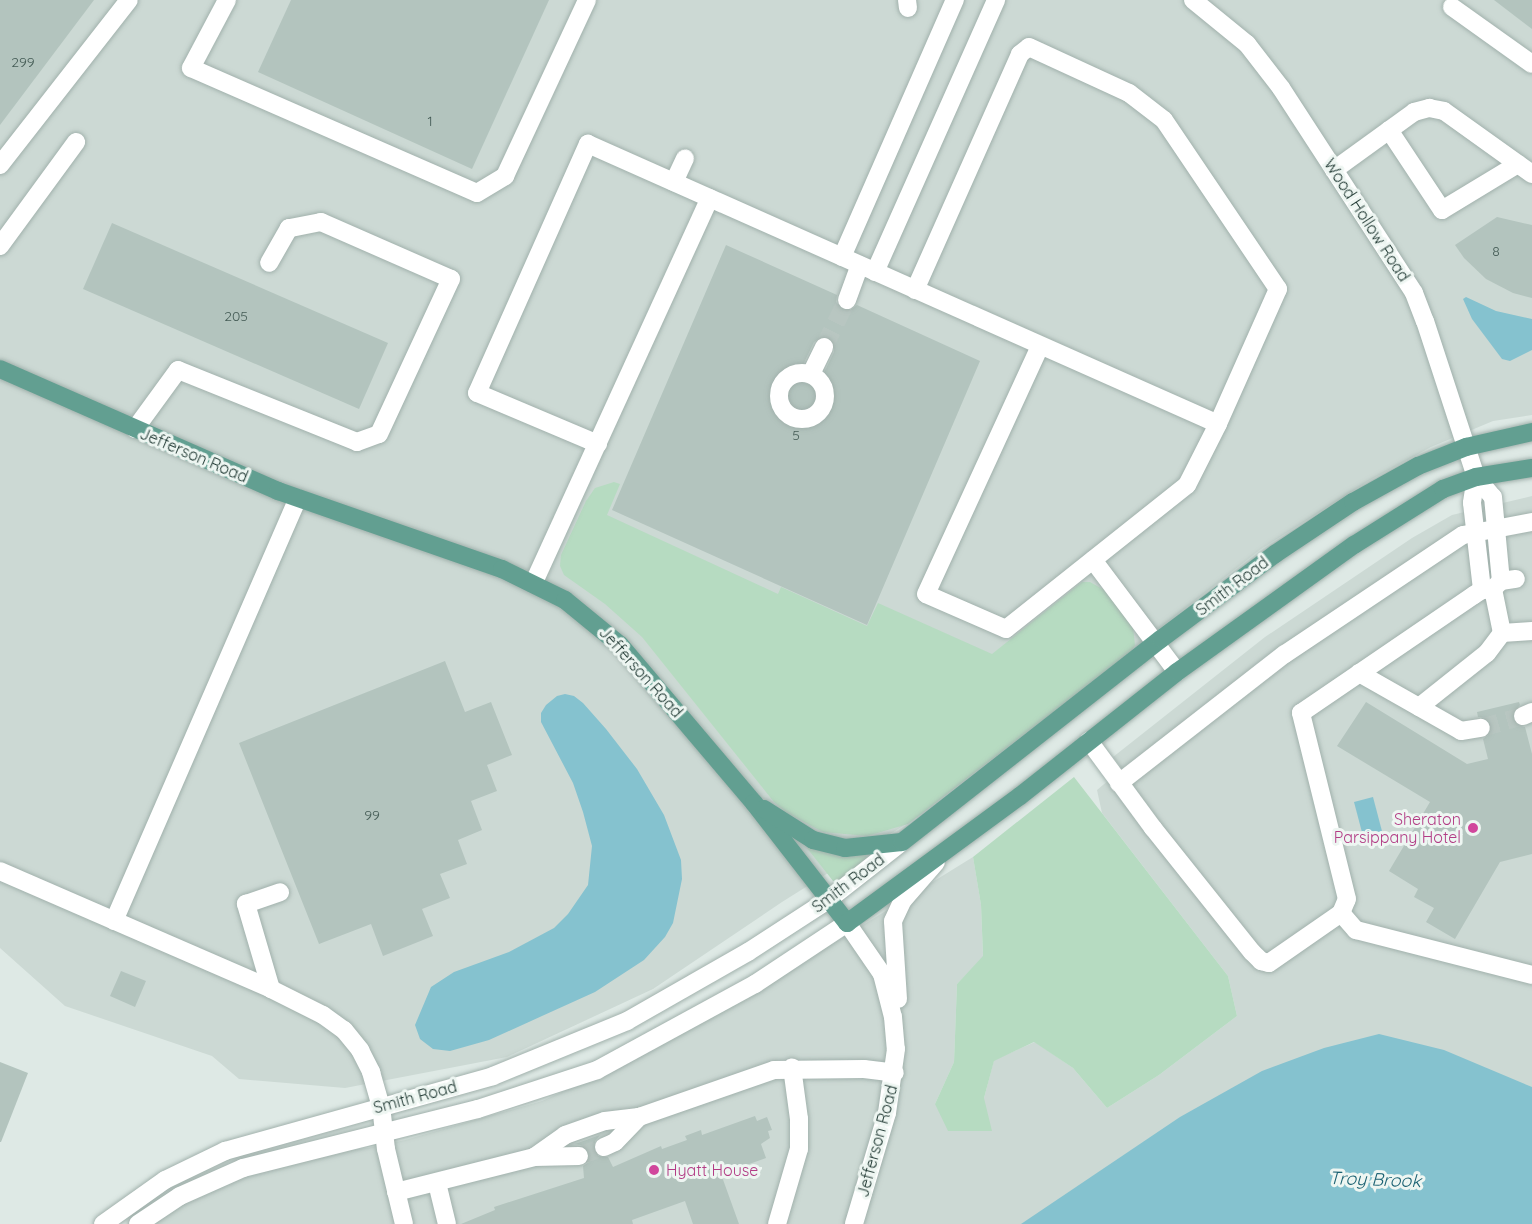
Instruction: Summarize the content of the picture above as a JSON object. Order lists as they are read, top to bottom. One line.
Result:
{"streets":{"main road":["Jefferson Road","Smith Road"],"street":["Wood Hollow Road"]},"crossings":[["Wood Hollow Road","Smith Road"],["Jefferson Road","Smith Road"]],"water":["Troy Brook"],"places":["Sheraton Parsippany Hotel","Hyatt House"],"house_numbers":["299","1","8","205","5","99"]}
